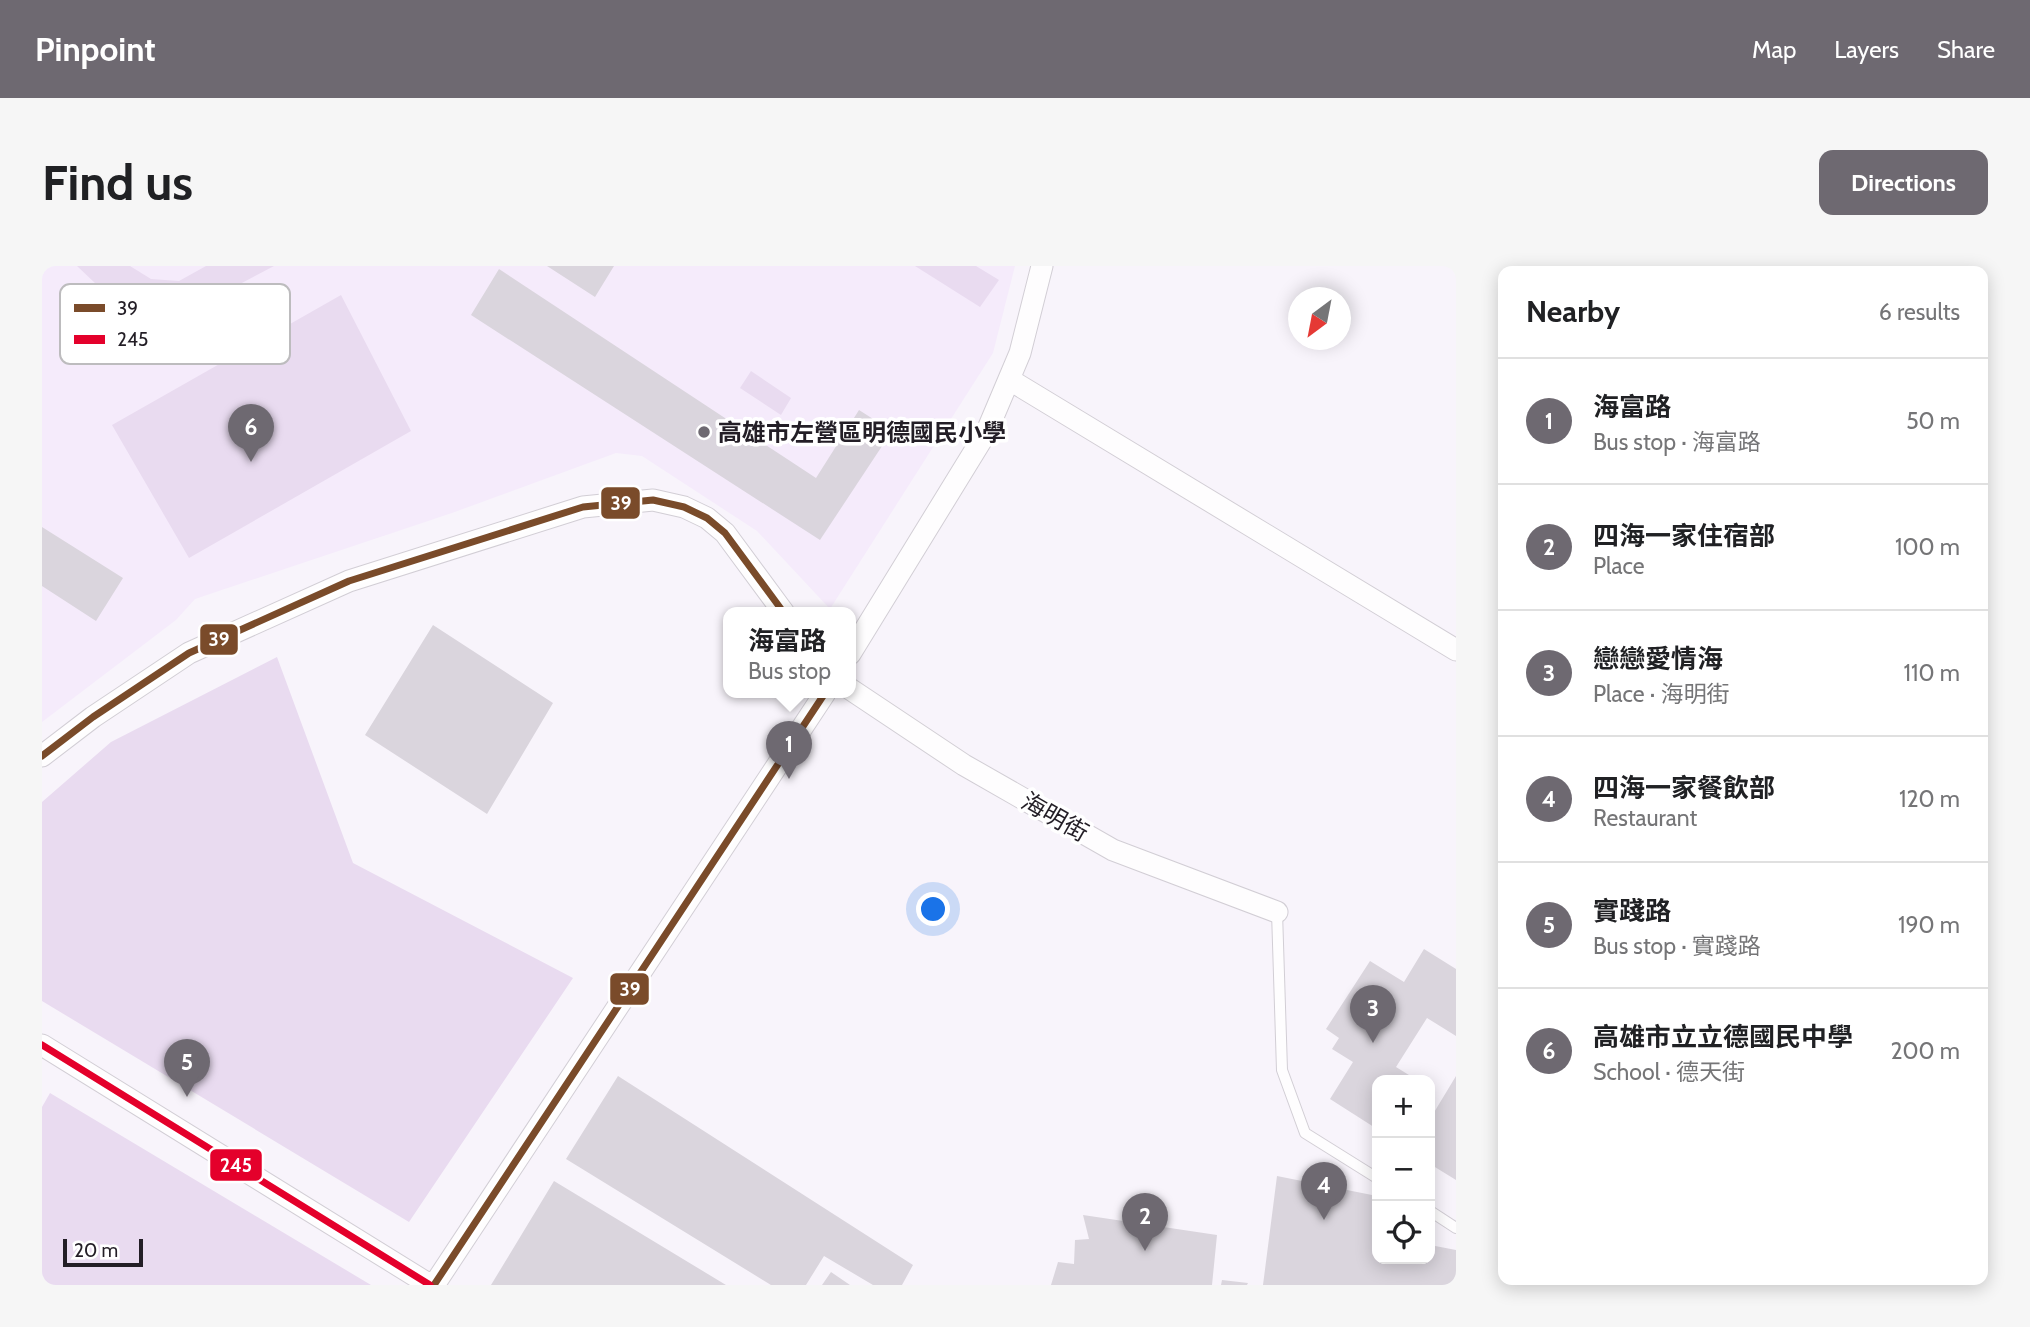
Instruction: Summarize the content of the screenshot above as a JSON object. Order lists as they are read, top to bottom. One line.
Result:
{"streets":{"street":["海明街"]},"places":["高雄市左營區明德國民小學"],"lines":["transit line 39","transit line 245"],"legend":["39","245"],"scale_bar":"20 m","north":"bottom left","page":{"header":"Pinpoint","nav":["Map","Layers","Share"],"buttons":"Directions","title":"Find us","heading":["Nearby","6 results"],"list":[{"mark":"1","name":"海富路","note":"Bus stop · 海富路","value":"50 m"},{"mark":"2","name":"四海一家住宿部","note":"Place","value":"100 m"},{"mark":"3","name":"戀戀愛情海","note":"Place · 海明街","value":"110 m"},{"mark":"4","name":"四海一家餐飲部","note":"Restaurant","value":"120 m"},{"mark":"5","name":"實踐路","note":"Bus stop · 實踐路","value":"190 m"},{"mark":"6","name":"高雄市立立德國民中學","note":"School · 德天街","value":"200 m"}],"pins":["6","1","3","5","4","2"],"popup":["海富路","Bus stop"],"map_buttons":["+","−"],"scale":"20 m"}}
